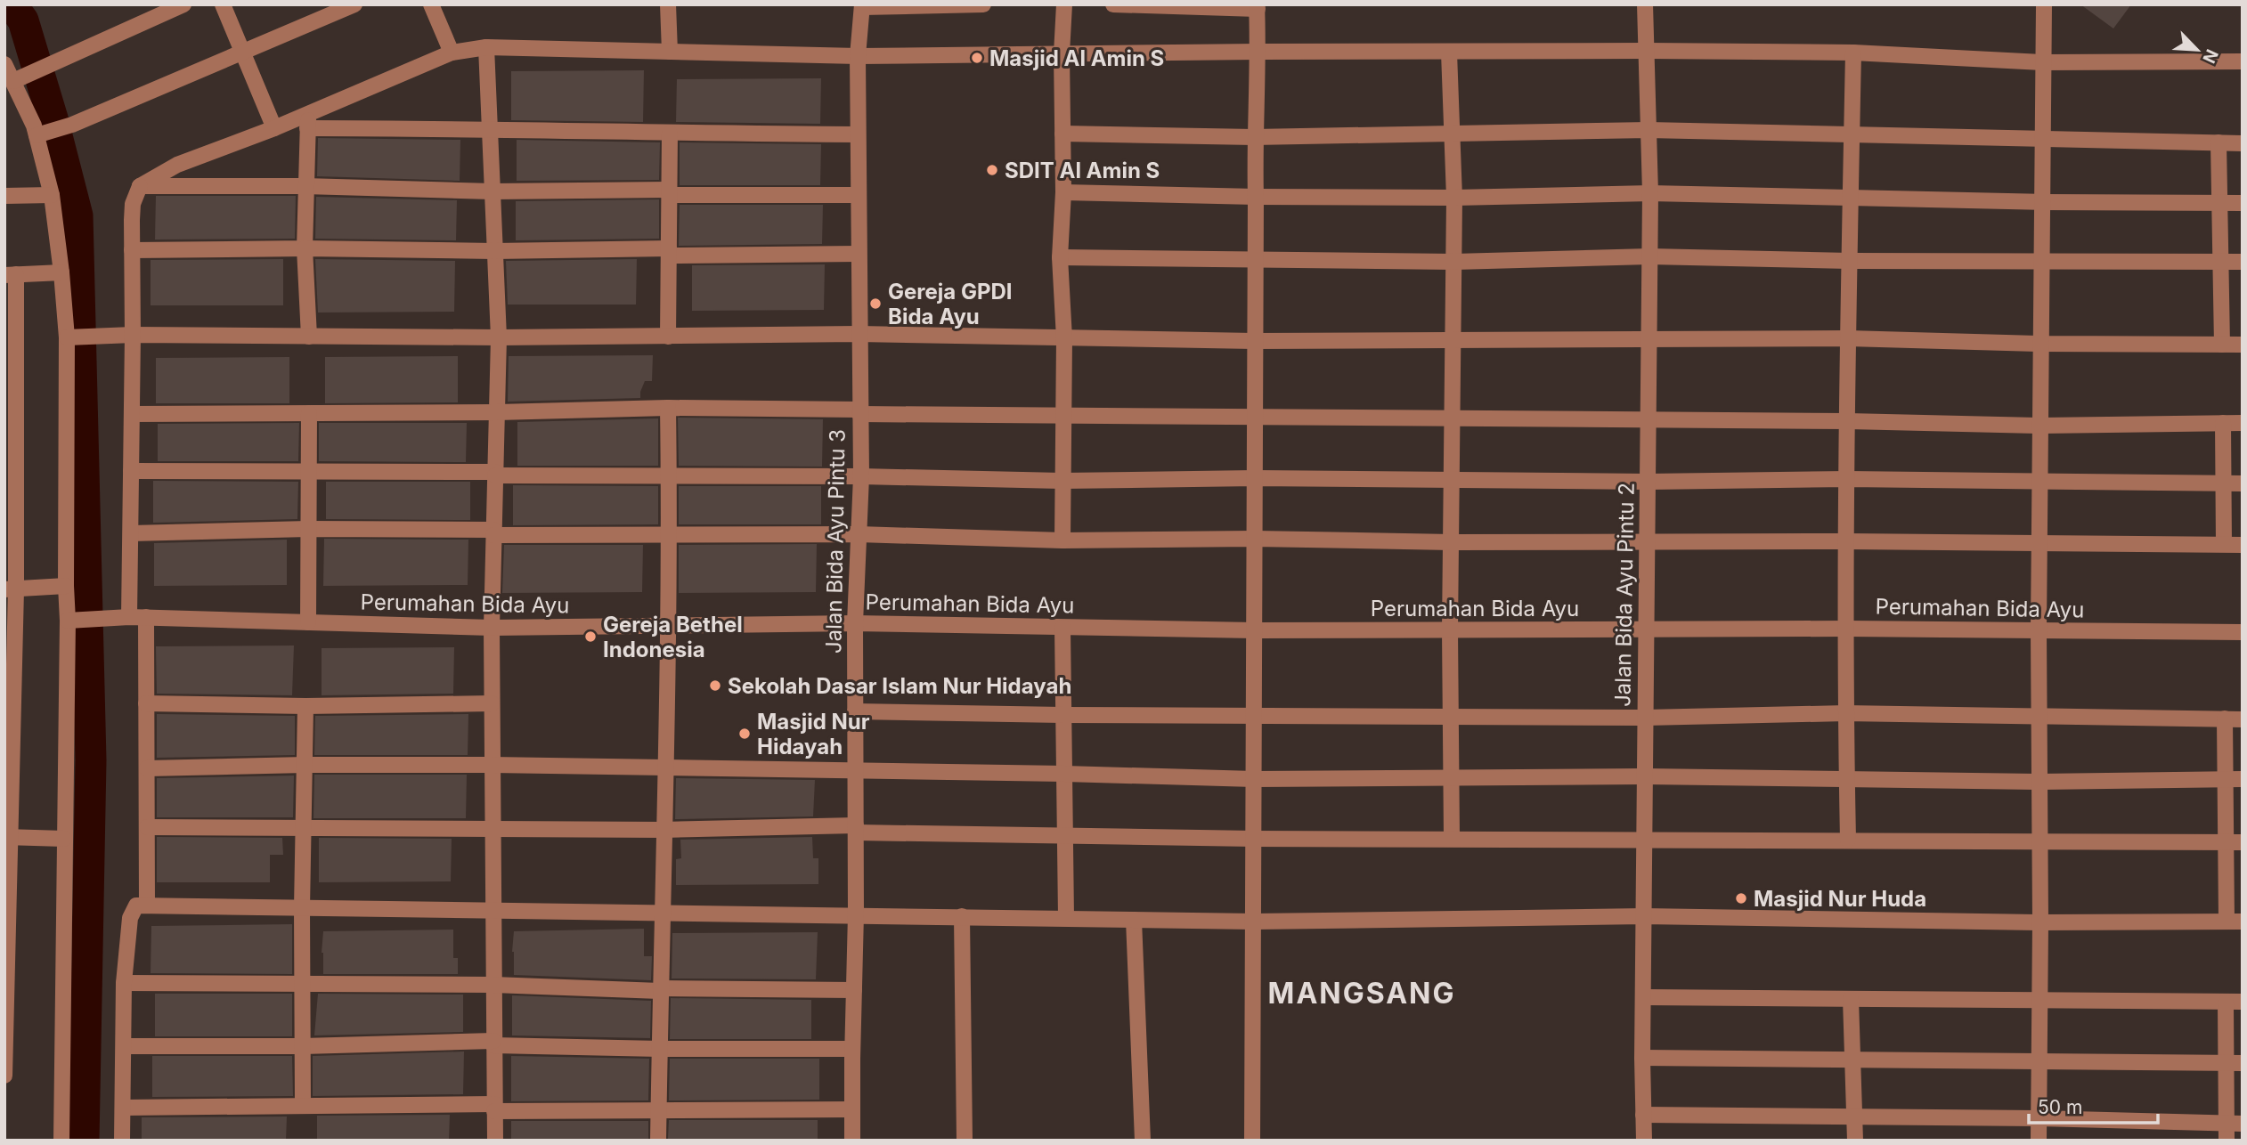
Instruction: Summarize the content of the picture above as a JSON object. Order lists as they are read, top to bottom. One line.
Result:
{"streets":{"street":["Jalan Bida Ayu Pintu 3","Jalan Bida Ayu Pintu 2","Perumahan Bida Ayu"]},"crossings":[["Jalan Bida Ayu Pintu 3","Perumahan Bida Ayu"],["Jalan Bida Ayu Pintu 2","Perumahan Bida Ayu"]],"districts":["MANGSANG"],"places":["Masjid Al Amin S","SDIT Al Amin S","Gereja GPDI Bida Ayu","Gereja Bethel Indonesia","Sekolah Dasar Islam Nur Hidayah","Masjid Nur Hidayah","Masjid Nur Huda"],"scale_bar":"50 m","north":"bottom right"}
